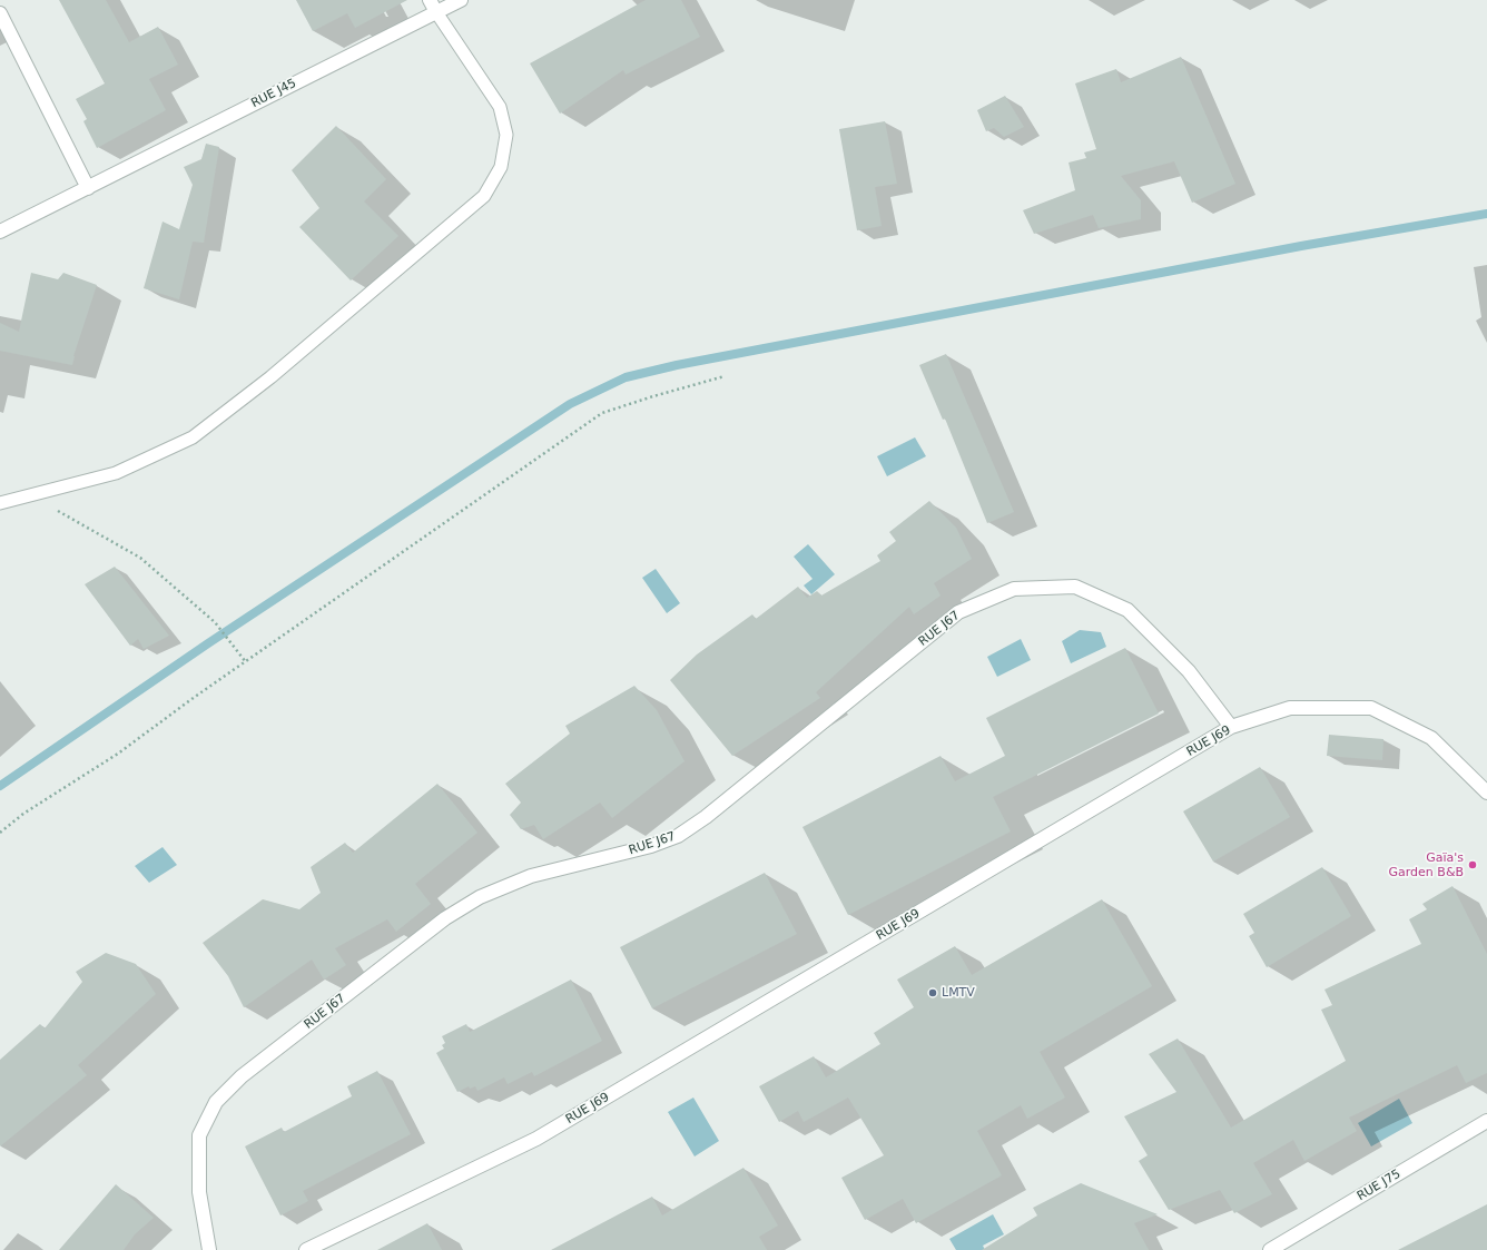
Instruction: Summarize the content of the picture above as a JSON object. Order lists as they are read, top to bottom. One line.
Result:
{"streets":{"street":["RUE J45","RUE J67","RUE J69","RUE J75"]},"crossings":[["RUE J67","RUE J69"]],"places":["Gaïa's Garden B&B","LMTV"]}
